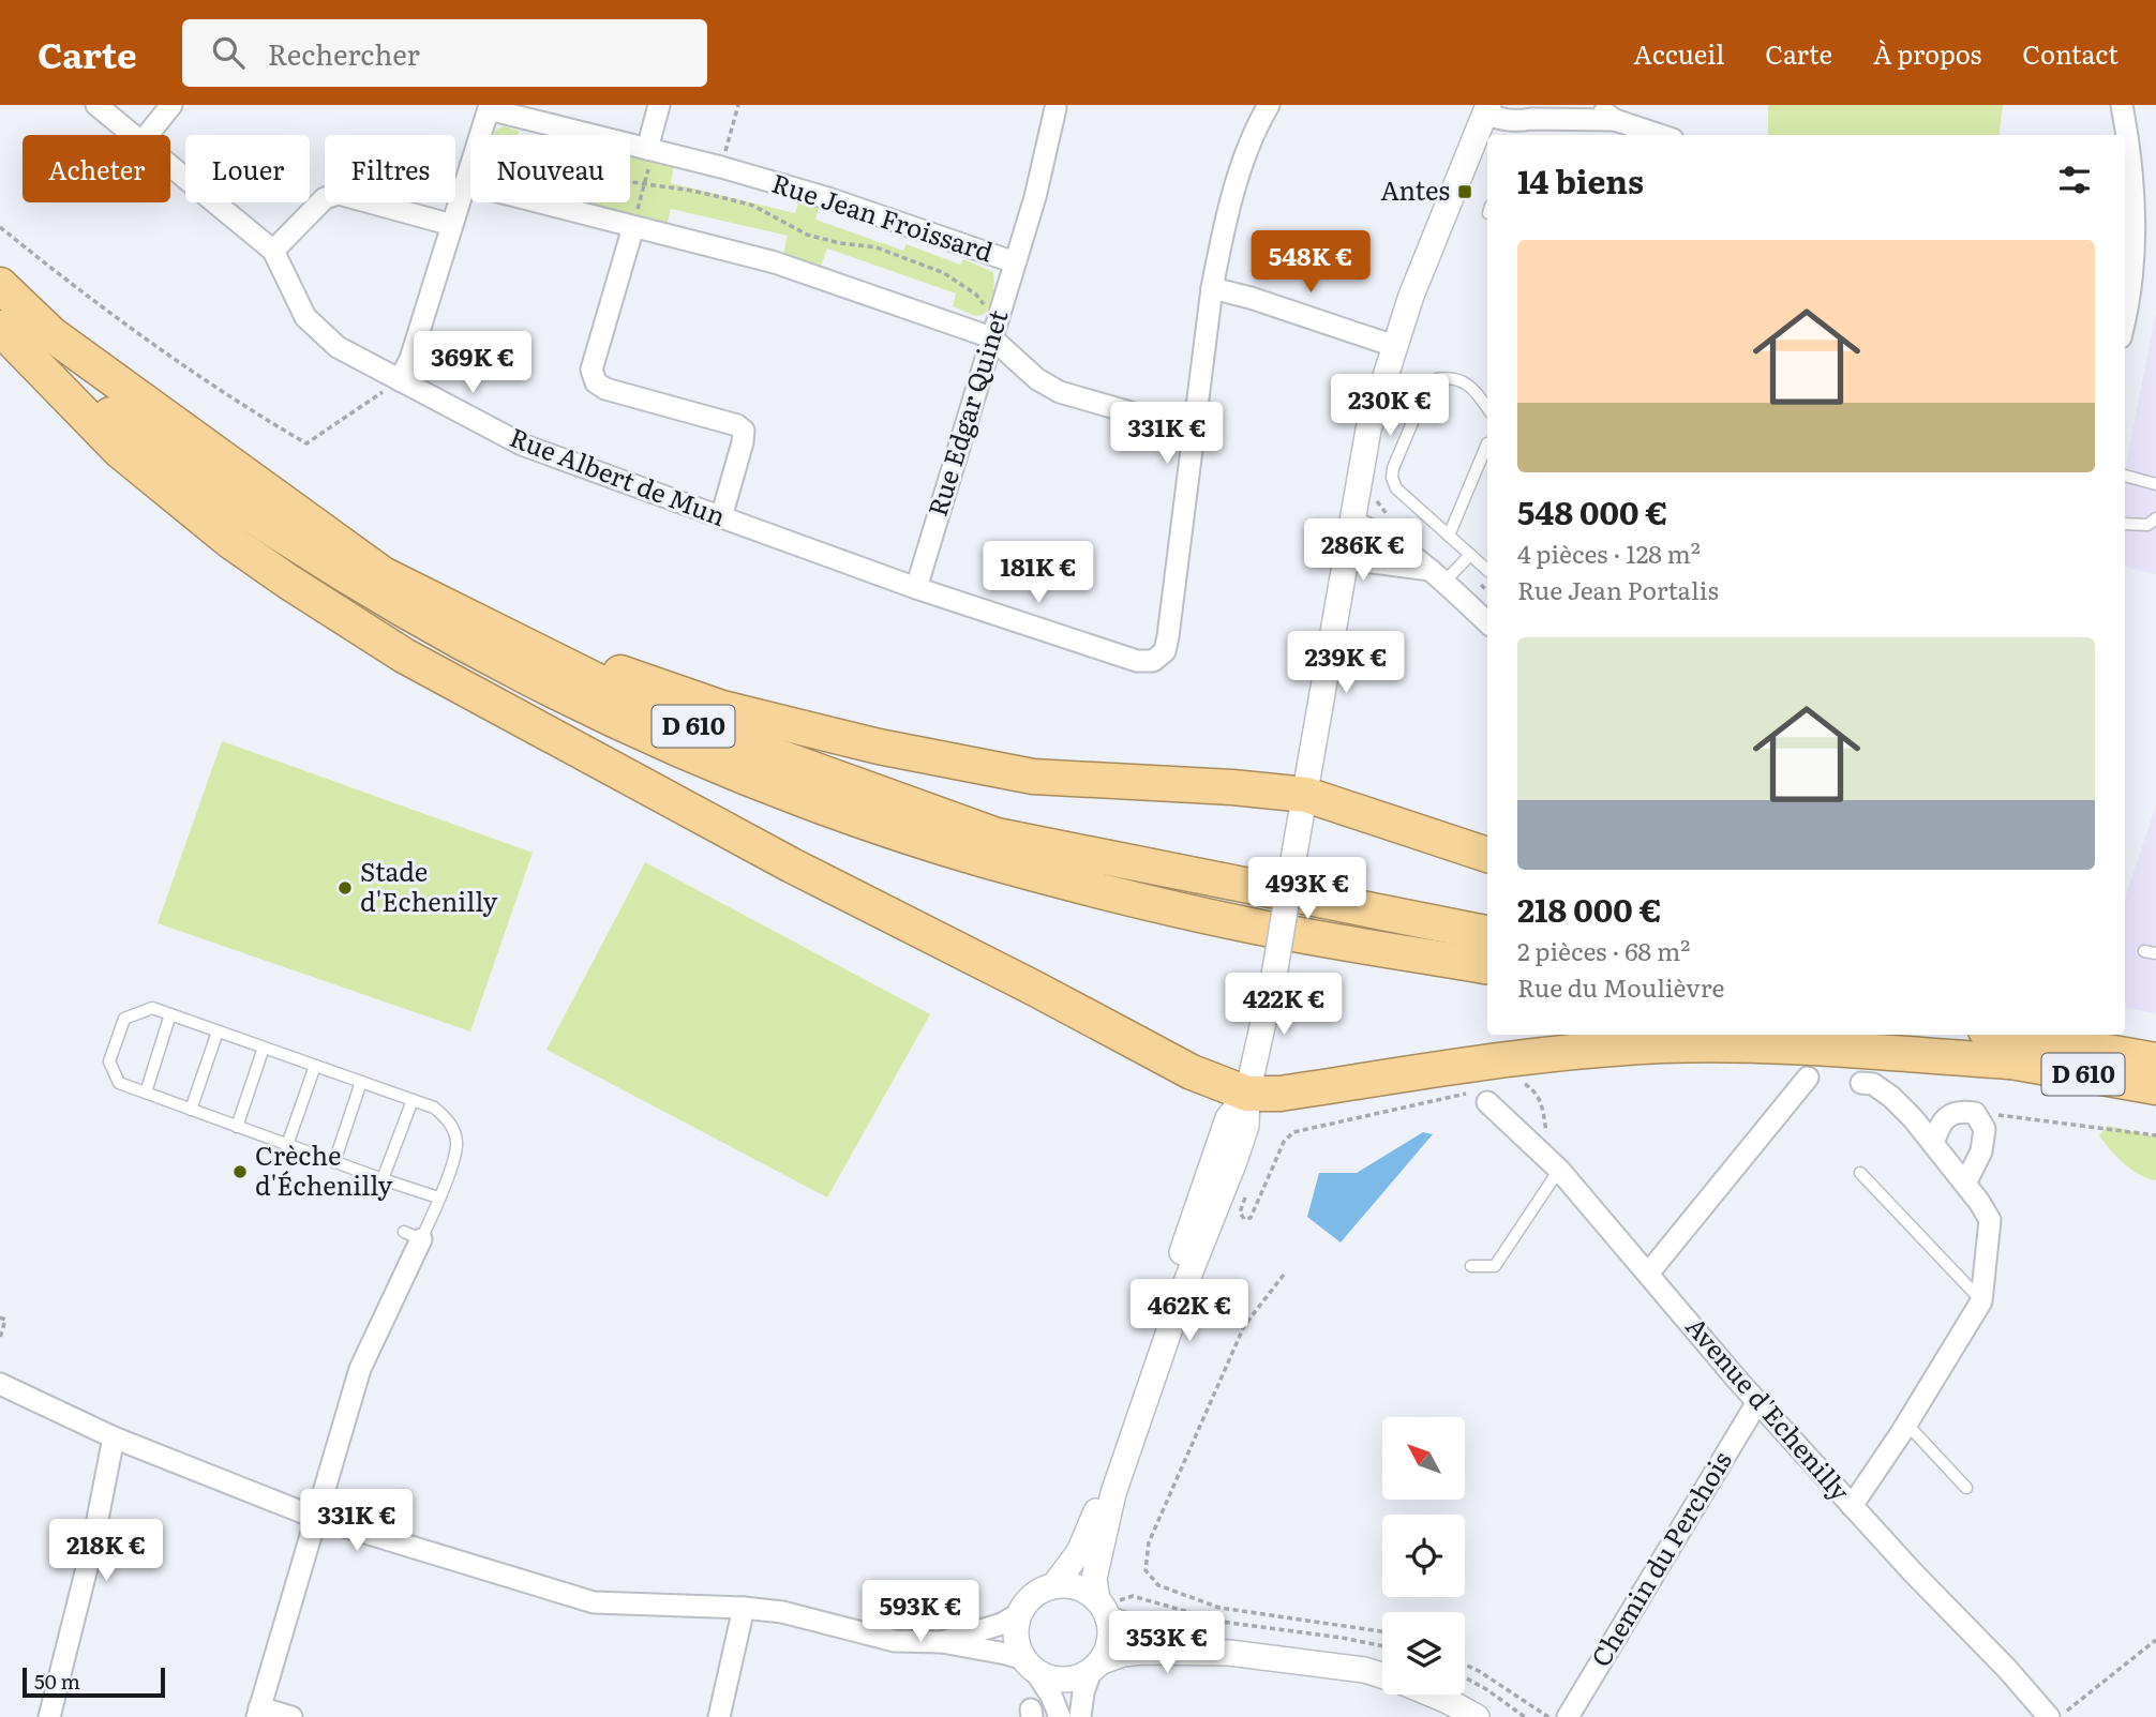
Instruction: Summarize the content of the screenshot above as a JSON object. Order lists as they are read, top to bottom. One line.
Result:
{"streets":{"highway":["D 610"],"street":["Rue Jean Froissard","Rue Edgar Quinet","Rue Albert de Mun","Avenue d'Echenilly","Chemin du Perchois"]},"crossings":[["Rue Jean Froissard","Rue Edgar Quinet"],["Rue Edgar Quinet","Rue Albert de Mun"],["Avenue d'Echenilly","Chemin du Perchois"]],"places":{"transit":["Antes"],"other":["Stade d'Echenilly","Crèche d'Échenilly"]},"scale_bar":"50 m","north":"top left","page":{"header":"Carte","search":"Rechercher","nav":["Accueil","Carte","À propos","Contact"],"chip":["Acheter","Louer","Filtres","Nouveau"],"heading":"14 biens","list":[{"name":"548 000 €","note":"4 pièces · 128 m² · Rue Jean Portalis"},{"name":"218 000 €","note":"2 pièces · 68 m² · Rue du Moulièvre"}],"price":["548K €","369K €","230K €","331K €","286K €","181K €","239K €","493K €","422K €","462K €","331K €","218K €","593K €","353K €"],"scale":"50 m"}}
